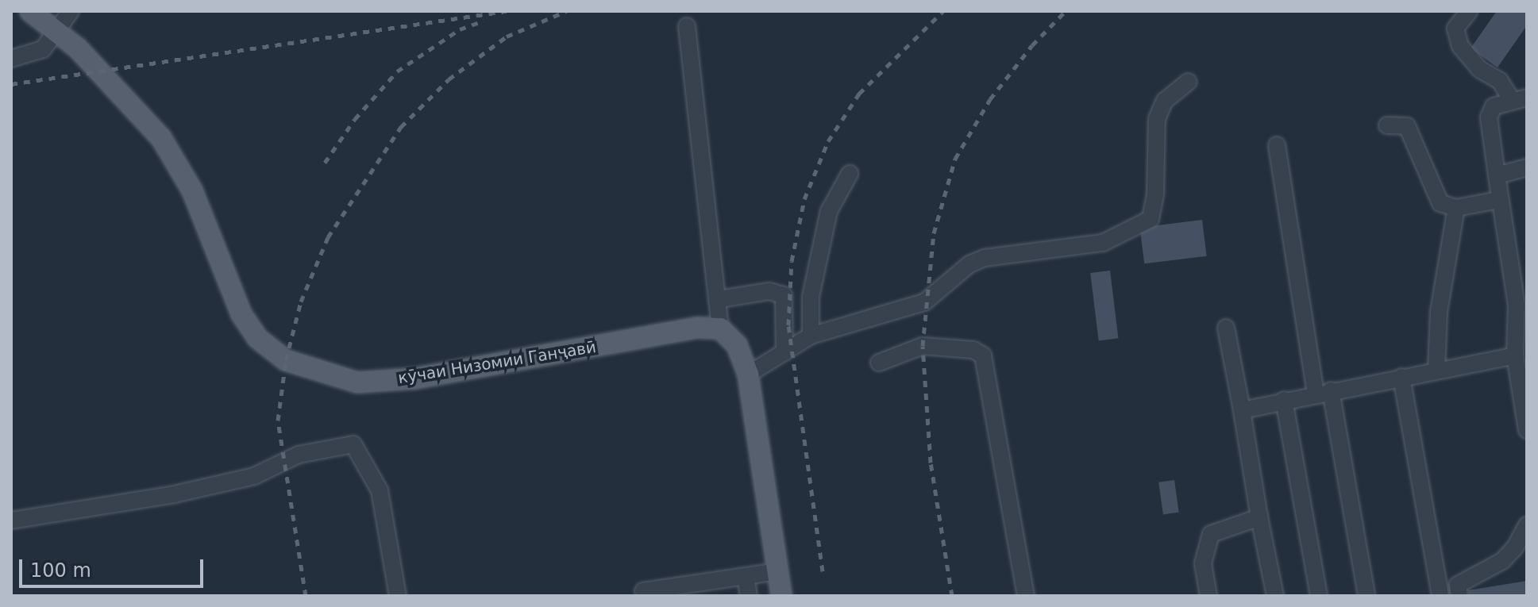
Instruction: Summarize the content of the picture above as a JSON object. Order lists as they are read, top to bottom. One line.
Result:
{"streets":{"main road":["кӯчаи Низомии Ганҷавӣ"]},"scale_bar":"100 m"}
